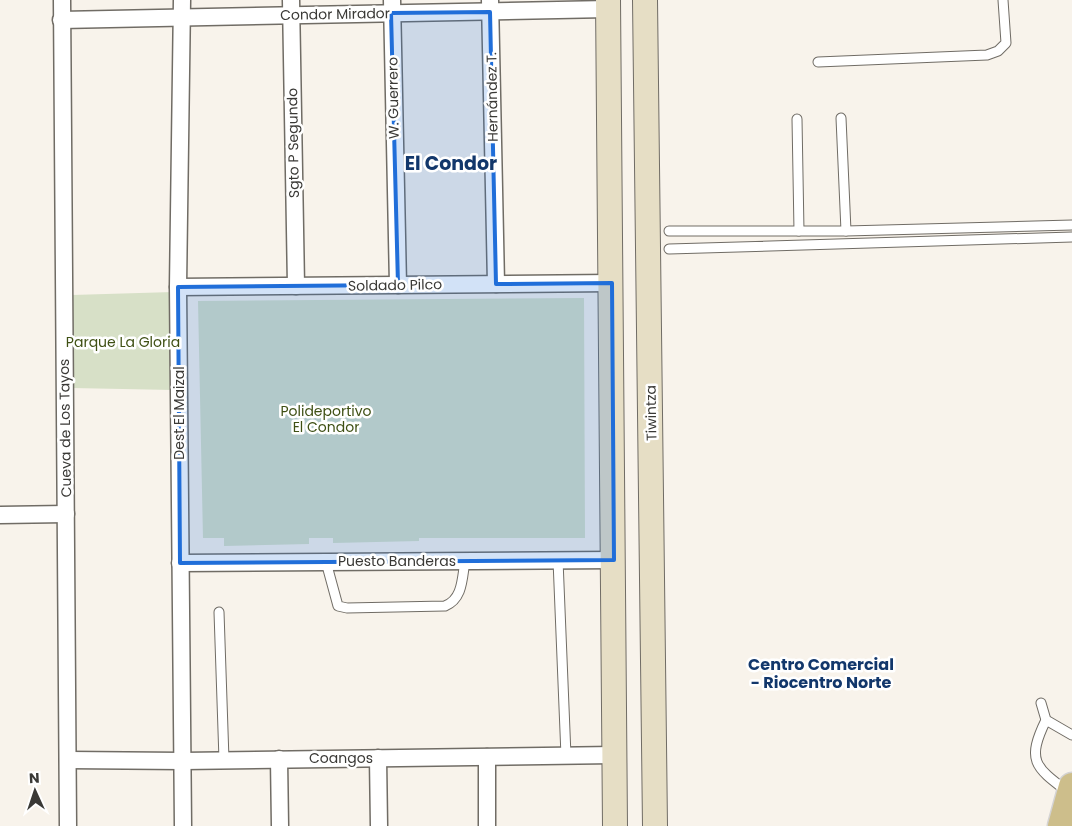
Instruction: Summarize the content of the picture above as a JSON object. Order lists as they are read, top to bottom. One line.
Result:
{"streets":{"street":["Condor Mirador","Hernández T.","W. Guerrero","Sgto P Segundo","Soldado Pilco","Dest El Maizal","Tiwintza","Cueva de Los Tayos","Puesto Banderas","Coangos"]},"crossings":[["Condor Mirador","Hernández T."],["Condor Mirador","W. Guerrero"],["Condor Mirador","Sgto P Segundo"],["Condor Mirador","Dest El Maizal"],["Condor Mirador","Cueva de Los Tayos"],["Hernández T.","Soldado Pilco"],["W. Guerrero","Soldado Pilco"],["Sgto P Segundo","Soldado Pilco"],["Soldado Pilco","Dest El Maizal"],["Dest El Maizal","Puesto Banderas"],["Dest El Maizal","Coangos"],["Cueva de Los Tayos","Coangos"]],"districts":["El Condor","Centro Comercial - Riocentro Norte"],"parks":["Parque La Gloria","Polideportivo El Condor"],"north":"top"}
